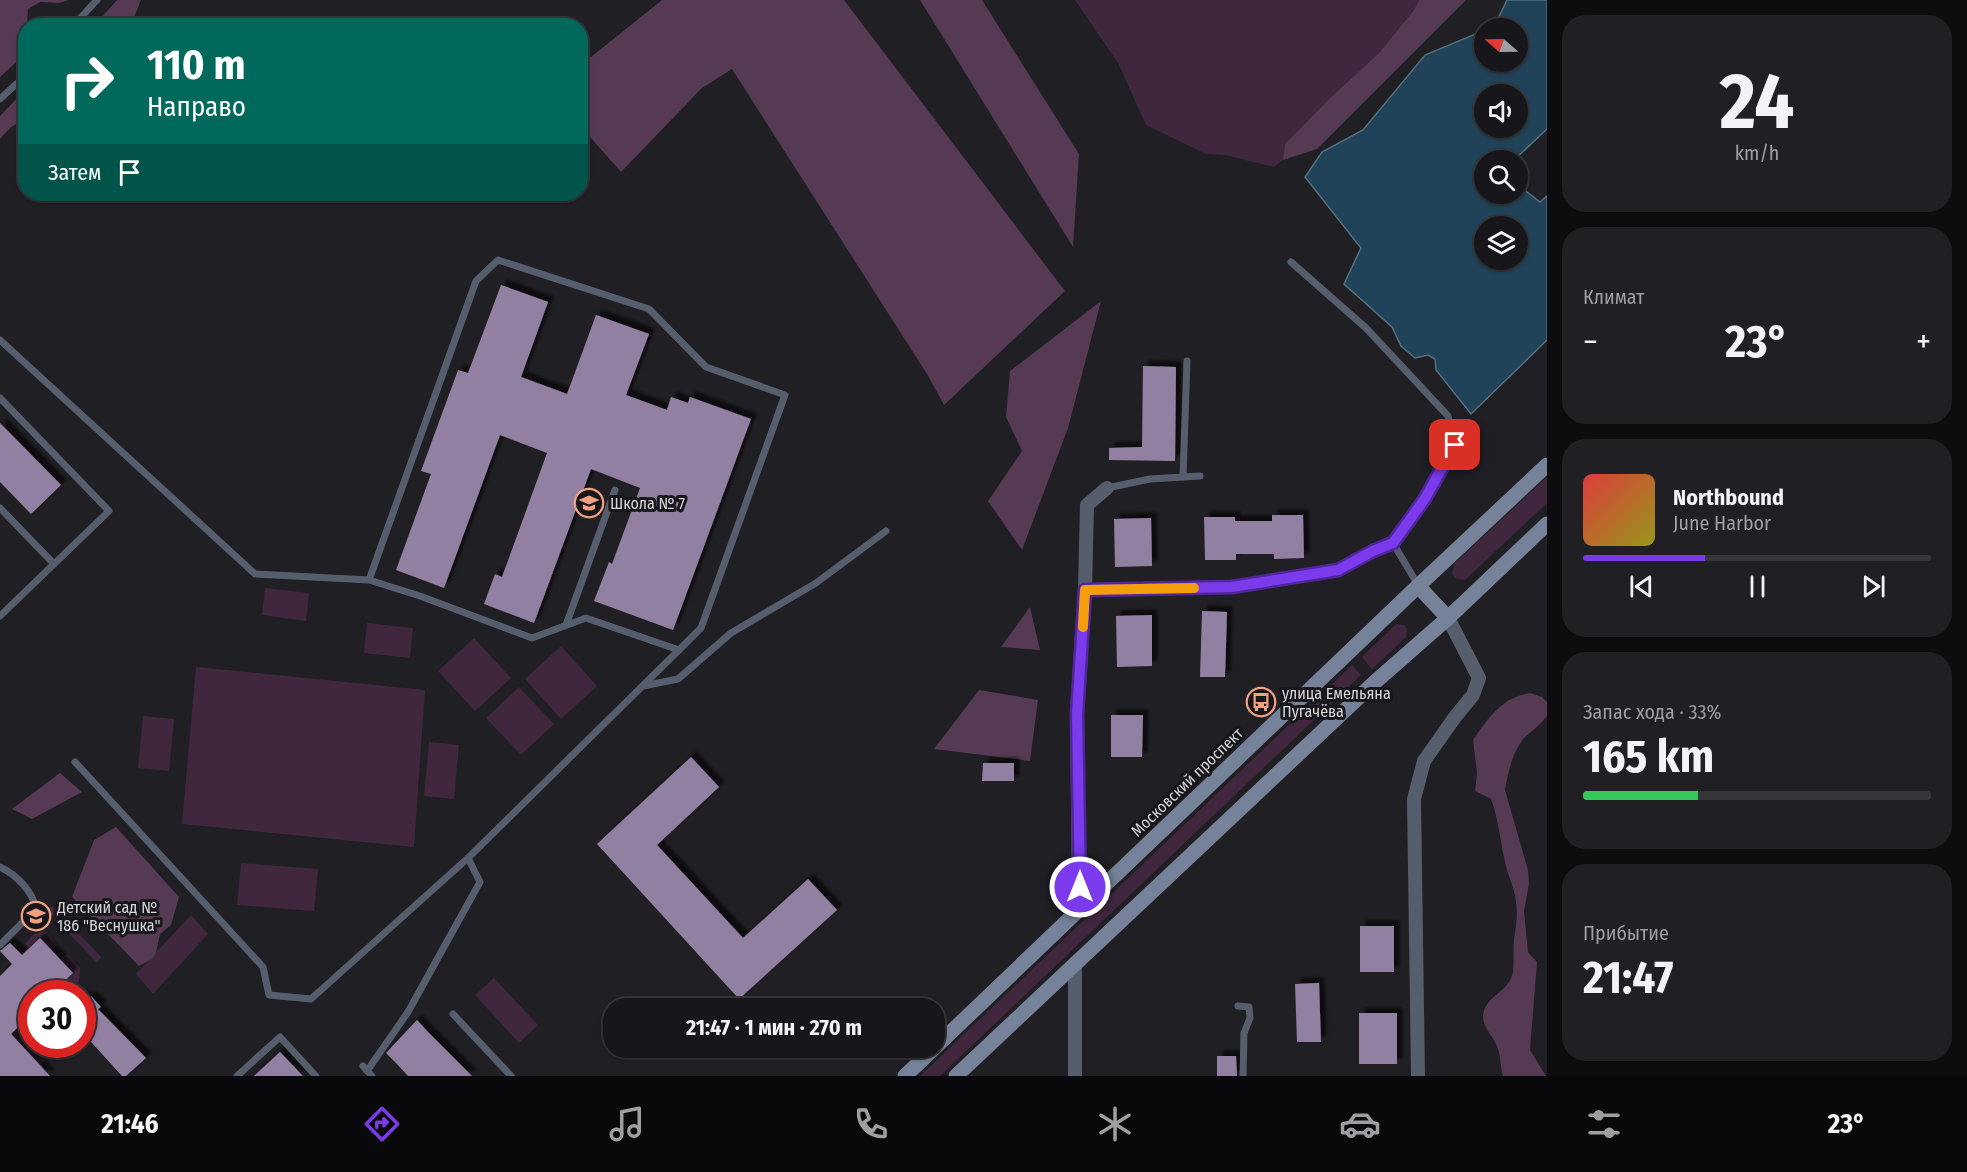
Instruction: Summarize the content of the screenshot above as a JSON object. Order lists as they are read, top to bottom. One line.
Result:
{"streets":{"main road":["Московский проспект"]},"places":{"school or university":["Школа № 7","Детский сад № 186 \"Веснушка\""],"bus stop":["улица Емельяна Пугачёва"]},"north":"left","page":{"tile":[["24","km/h"],"Климат",["Запас хода · 33%","165 km"],["Прибытие","21:47"]],"turn":["110 m","Направо"],"then":"Затем","heat":["−","23°","+"],"song":["Northbound","June Harbor"],"limit":"30","trip":"21:47 · 1 мин · 270 m","tabs":["21:46","23°"]}}
